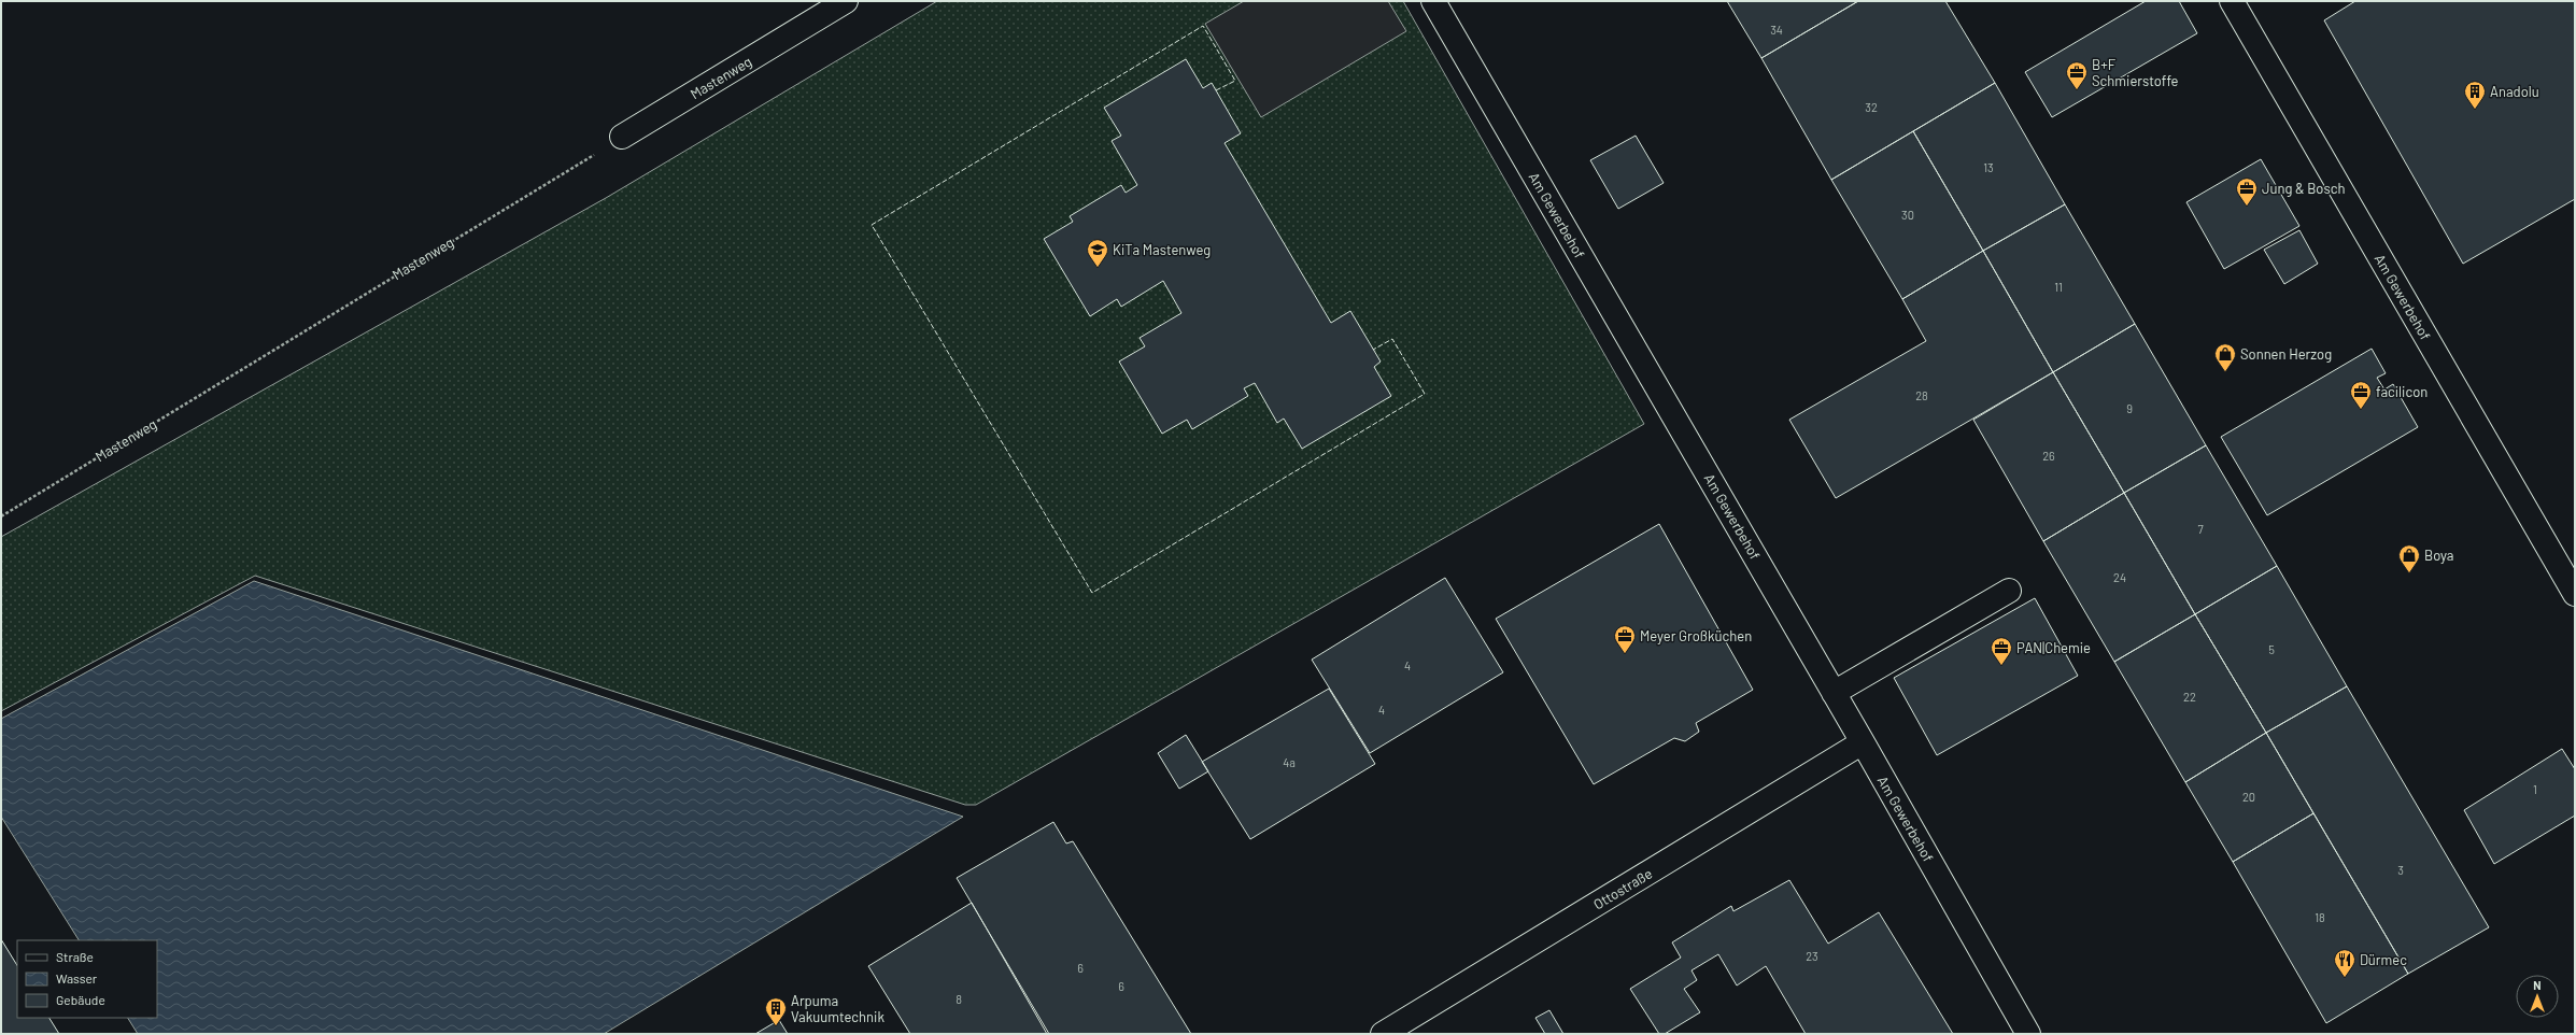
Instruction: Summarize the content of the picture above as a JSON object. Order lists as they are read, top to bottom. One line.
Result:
{"streets":{"street":["Mastenweg","Am Gewerbehof","Ottostraße"]},"crossings":[["Am Gewerbehof","Ottostraße"]],"places":{"office":["B+F Schmierstoffe","Jung & Bosch","facilicon","Meyer Großküchen","PAN|Chemie"],"building":["Anadolu","Arpuma Vakuumtechnik"],"school or university":["KiTa Mastenweg"],"shop":["Sonnen Herzog","Boya"],"restaurant":["Dürmec"]},"house_numbers":["34","32","13","30","11","28","9","26","7","24","5","4","22","4","4a","1","20","3","18","23","6","6","8"],"legend":["Straße","Wasser","Gebäude"],"north":"top"}
